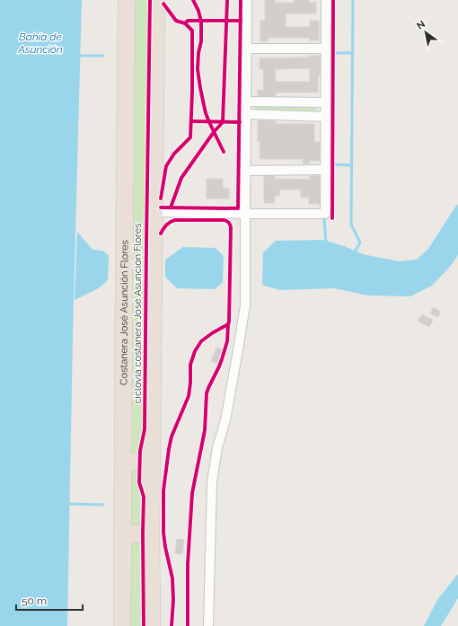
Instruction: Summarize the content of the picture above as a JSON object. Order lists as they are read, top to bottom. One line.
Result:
{"streets":{"highway":["Costanera José Asunción Flores"],"cycle path":["ciclovia costanera José Asunción Flores"]},"water":["Bahía de Asunción"],"scale_bar":"50 m","north":"top left"}
